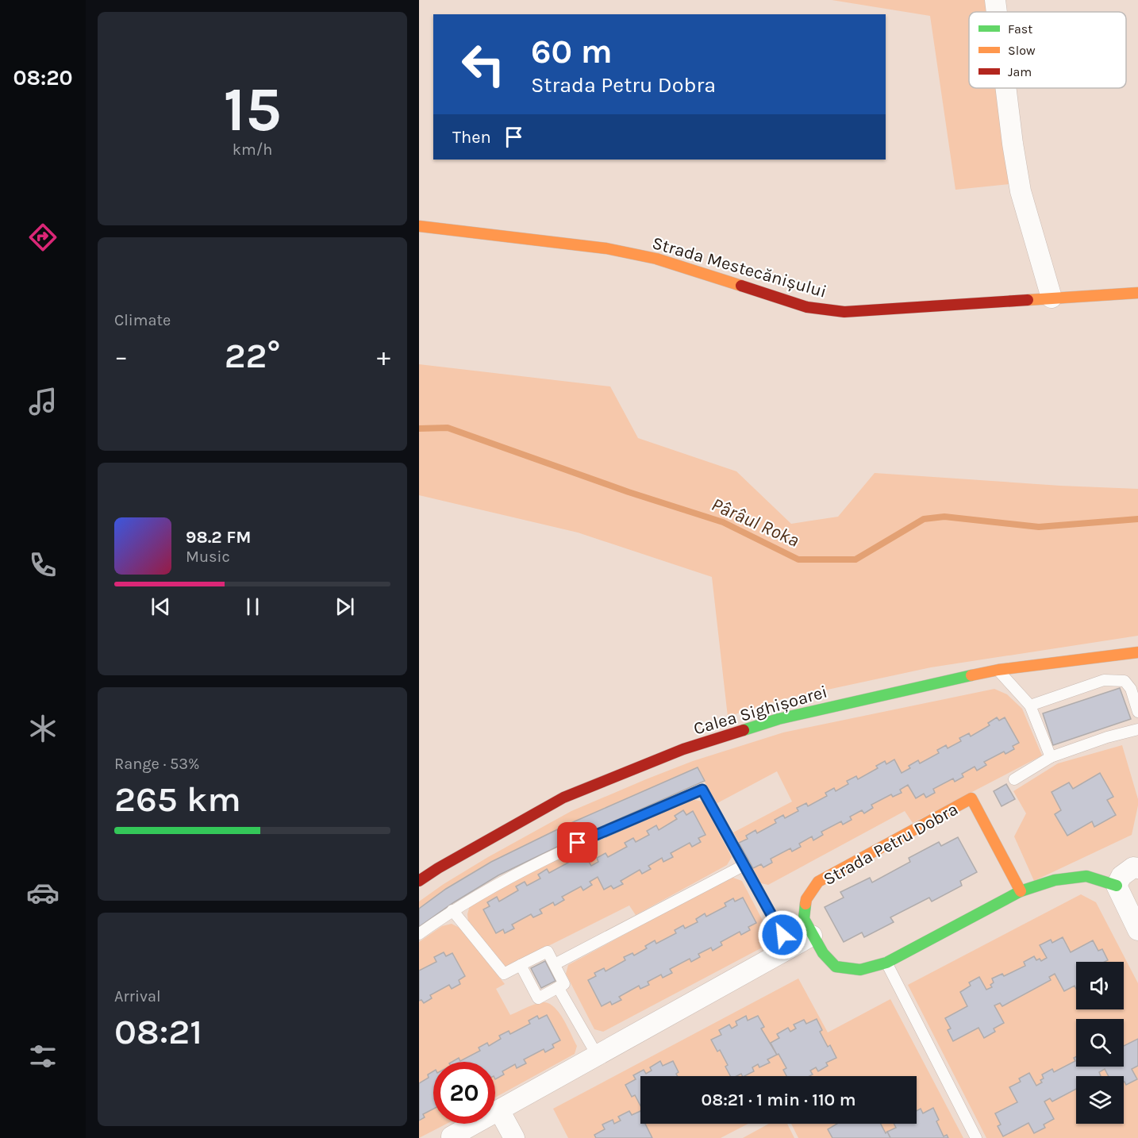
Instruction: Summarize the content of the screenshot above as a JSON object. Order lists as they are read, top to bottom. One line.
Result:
{"streets":{"street":["Strada Mestecănișului","Calea Sighișoarei","Strada Petru Dobra"]},"water":["Pârâul Roka"],"legend":["Fast","Slow","Jam"],"page":{"tabs":"08:20","tile":[["15","km/h"],"Climate",["Range · 53%","265 km"],["Arrival","08:21"]],"turn":["60 m","Strada Petru Dobra"],"then":"Then","heat":["−","22°","+"],"song":["98.2 FM","Music"],"limit":"20","trip":"08:21 · 1 min · 110 m"}}
